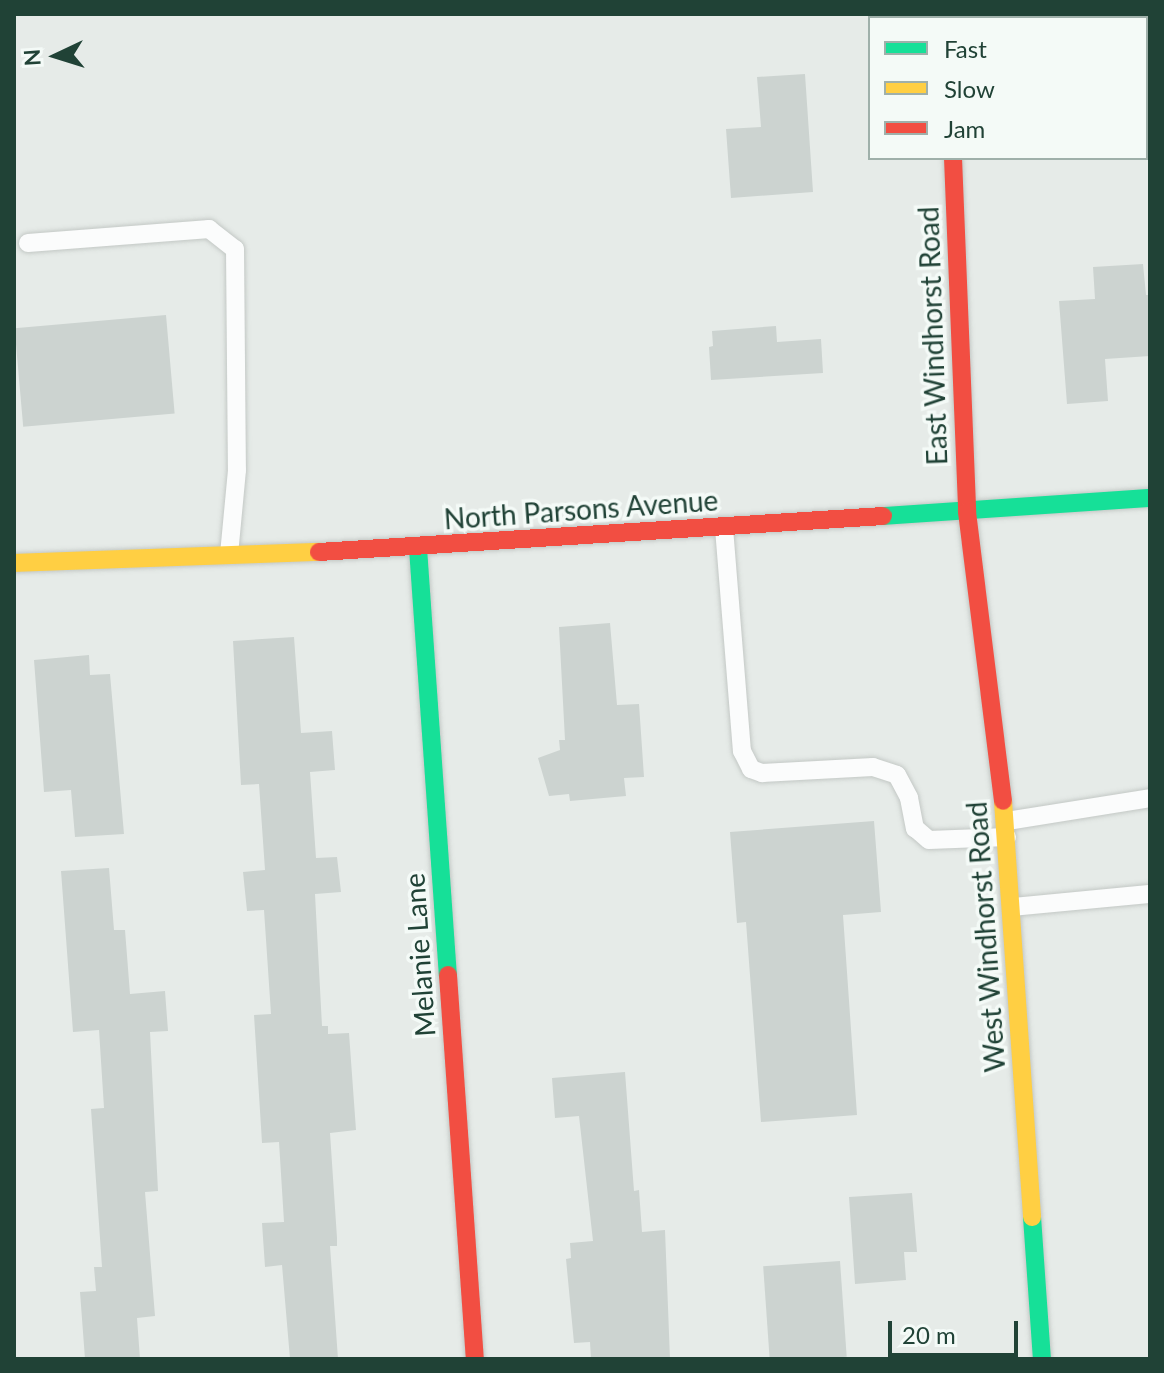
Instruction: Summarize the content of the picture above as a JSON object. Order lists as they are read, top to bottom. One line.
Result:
{"streets":{"street":["East Windhorst Road","North Parsons Avenue","West Windhorst Road","Melanie Lane"]},"crossings":[["East Windhorst Road","North Parsons Avenue"],["East Windhorst Road","West Windhorst Road"],["North Parsons Avenue","West Windhorst Road"],["North Parsons Avenue","Melanie Lane"]],"legend":["Fast","Slow","Jam"],"scale_bar":"20 m","north":"left"}
